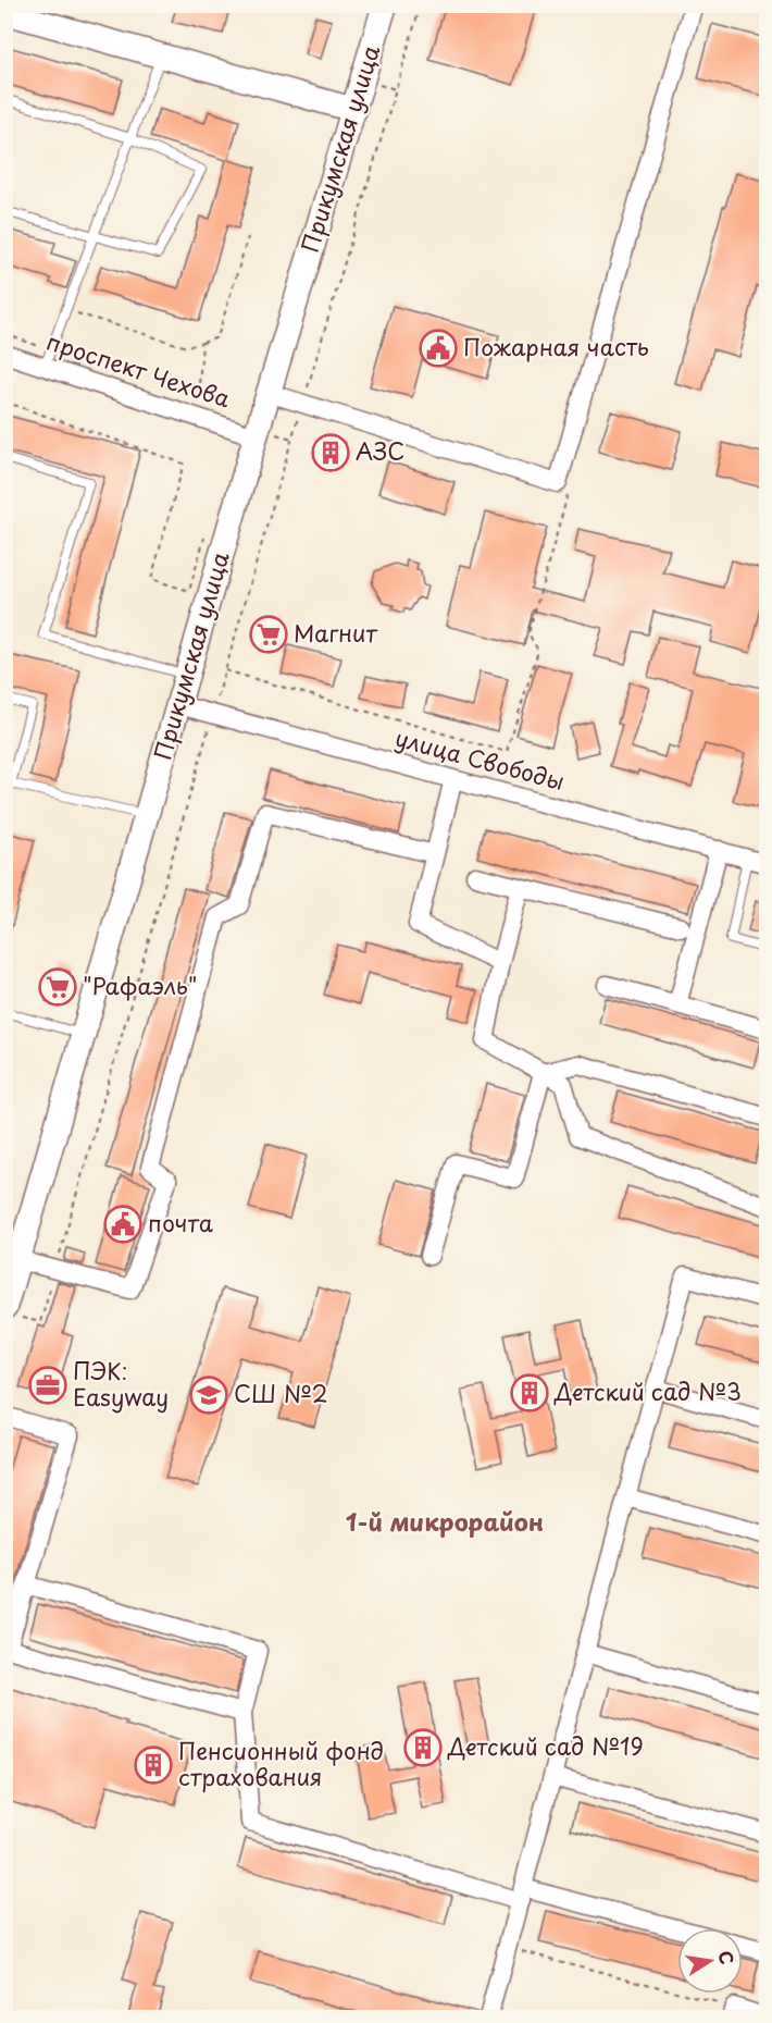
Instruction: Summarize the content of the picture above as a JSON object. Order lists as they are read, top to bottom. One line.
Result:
{"streets":{"main road":["Прикумская улица"],"street":["проспект Чехова","улица Свободы"]},"crossings":[["Прикумская улица","проспект Чехова"],["Прикумская улица","улица Свободы"]],"districts":["1-й микрорайон"],"places":{"public building":["Пожарная часть","почта"],"building":["АЗС","Детский сад №3","Детский сад №19","Пенсионный фонд страхования"],"supermarket":["Магнит","\"Рафаэль\""],"office":["ПЭК: Easyway"],"school or university":["СШ №2"]},"north":"right"}
